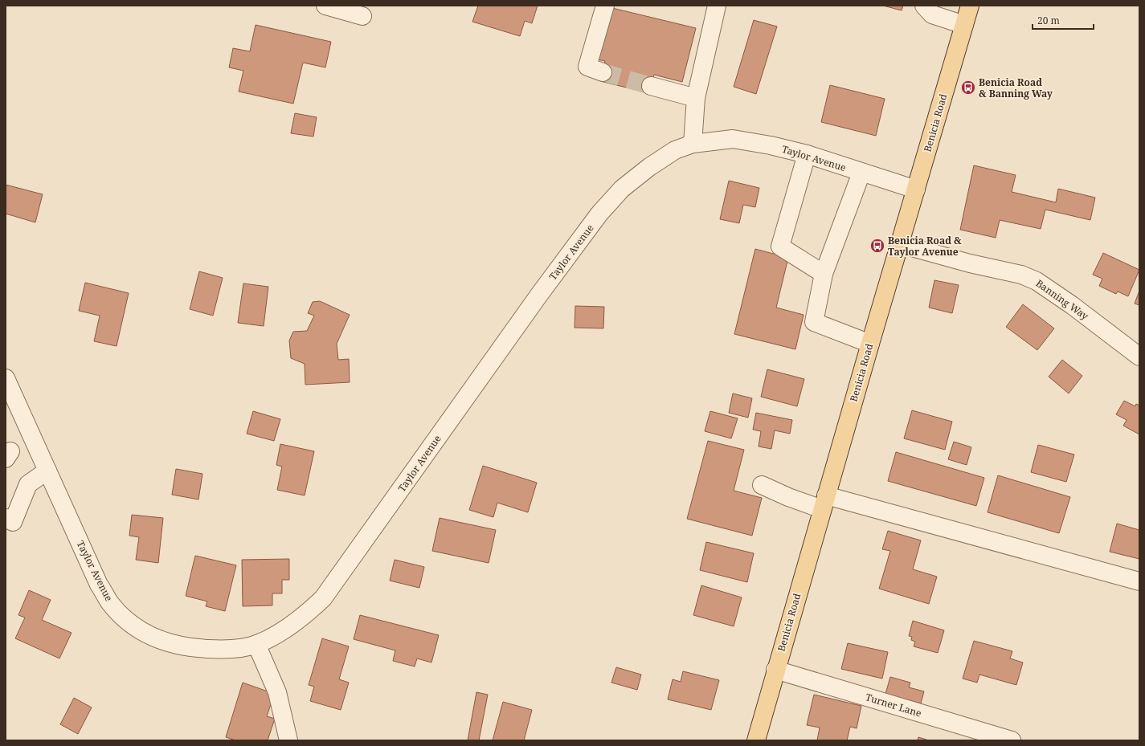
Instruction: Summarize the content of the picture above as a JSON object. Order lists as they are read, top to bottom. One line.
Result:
{"streets":{"main road":["Benicia Road"],"street":["Taylor Avenue","Banning Way","Turner Lane"]},"crossings":[["Benicia Road","Taylor Avenue"],["Benicia Road","Banning Way"],["Benicia Road","Turner Lane"]],"places":{"bus stop":["Benicia Road & Banning Way","Benicia Road & Taylor Avenue"]},"scale_bar":"20 m"}
